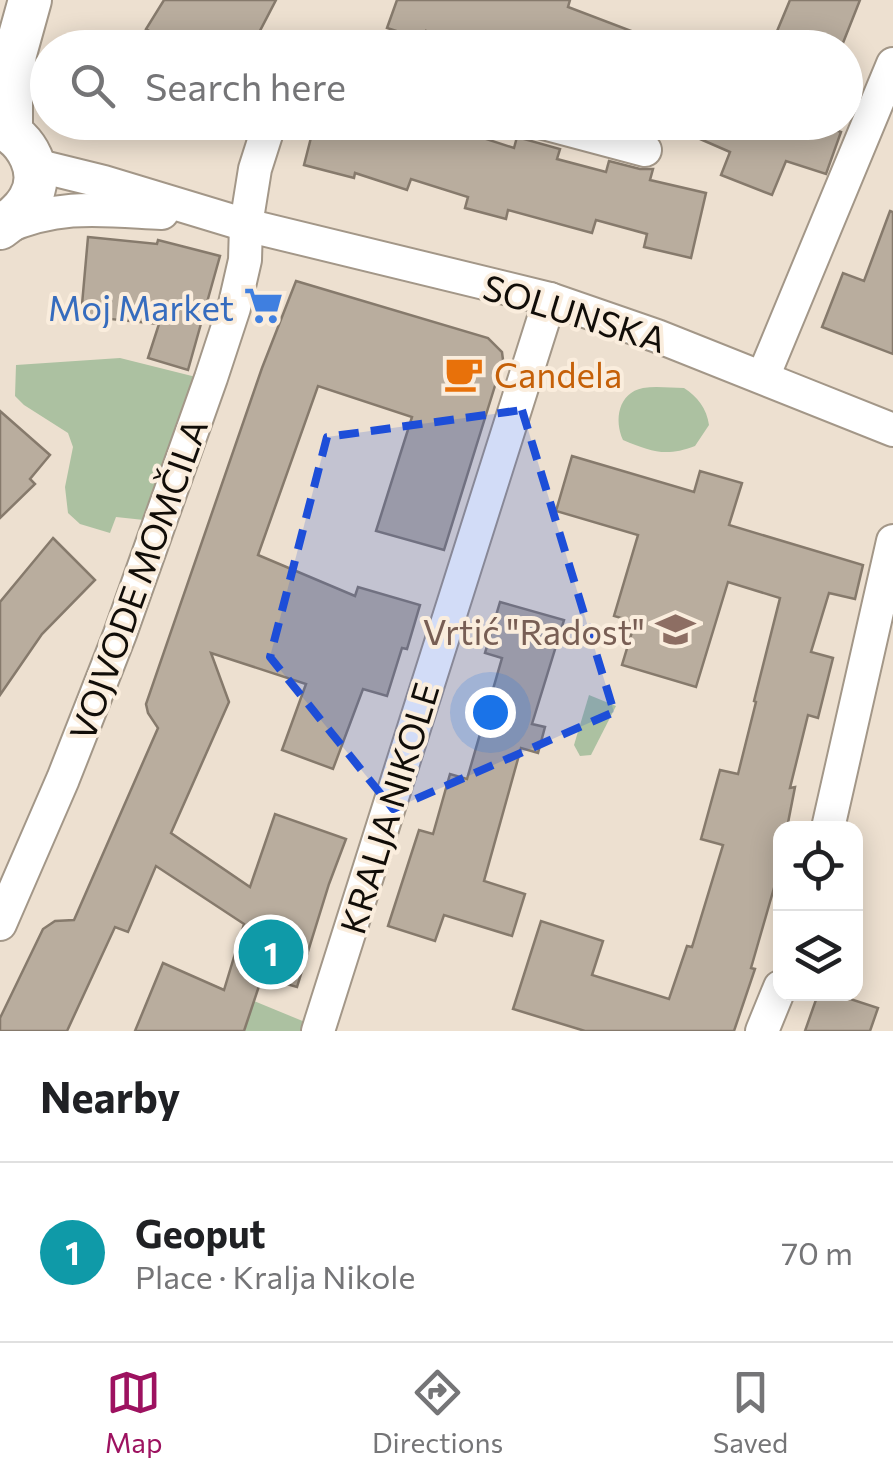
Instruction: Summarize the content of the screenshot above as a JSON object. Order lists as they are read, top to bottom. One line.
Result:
{"streets":{"street":["SOLUNSKA","VOJVODE MOMČILA","KRALJA NIKOLE"]},"crossings":[["SOLUNSKA","VOJVODE MOMČILA"],["SOLUNSKA","KRALJA NIKOLE"]],"places":{"supermarket":["Moj Market"],"cafe":["Candela"],"school or university":["Vrtić \"Radost\""]},"page":{"search":"Search here","pins":"1","heading":"Nearby","list":[{"mark":"1","name":"Geoput","note":"Place · Kralja Nikole","value":"70 m"}],"nav":["Map","Directions","Saved"]}}
